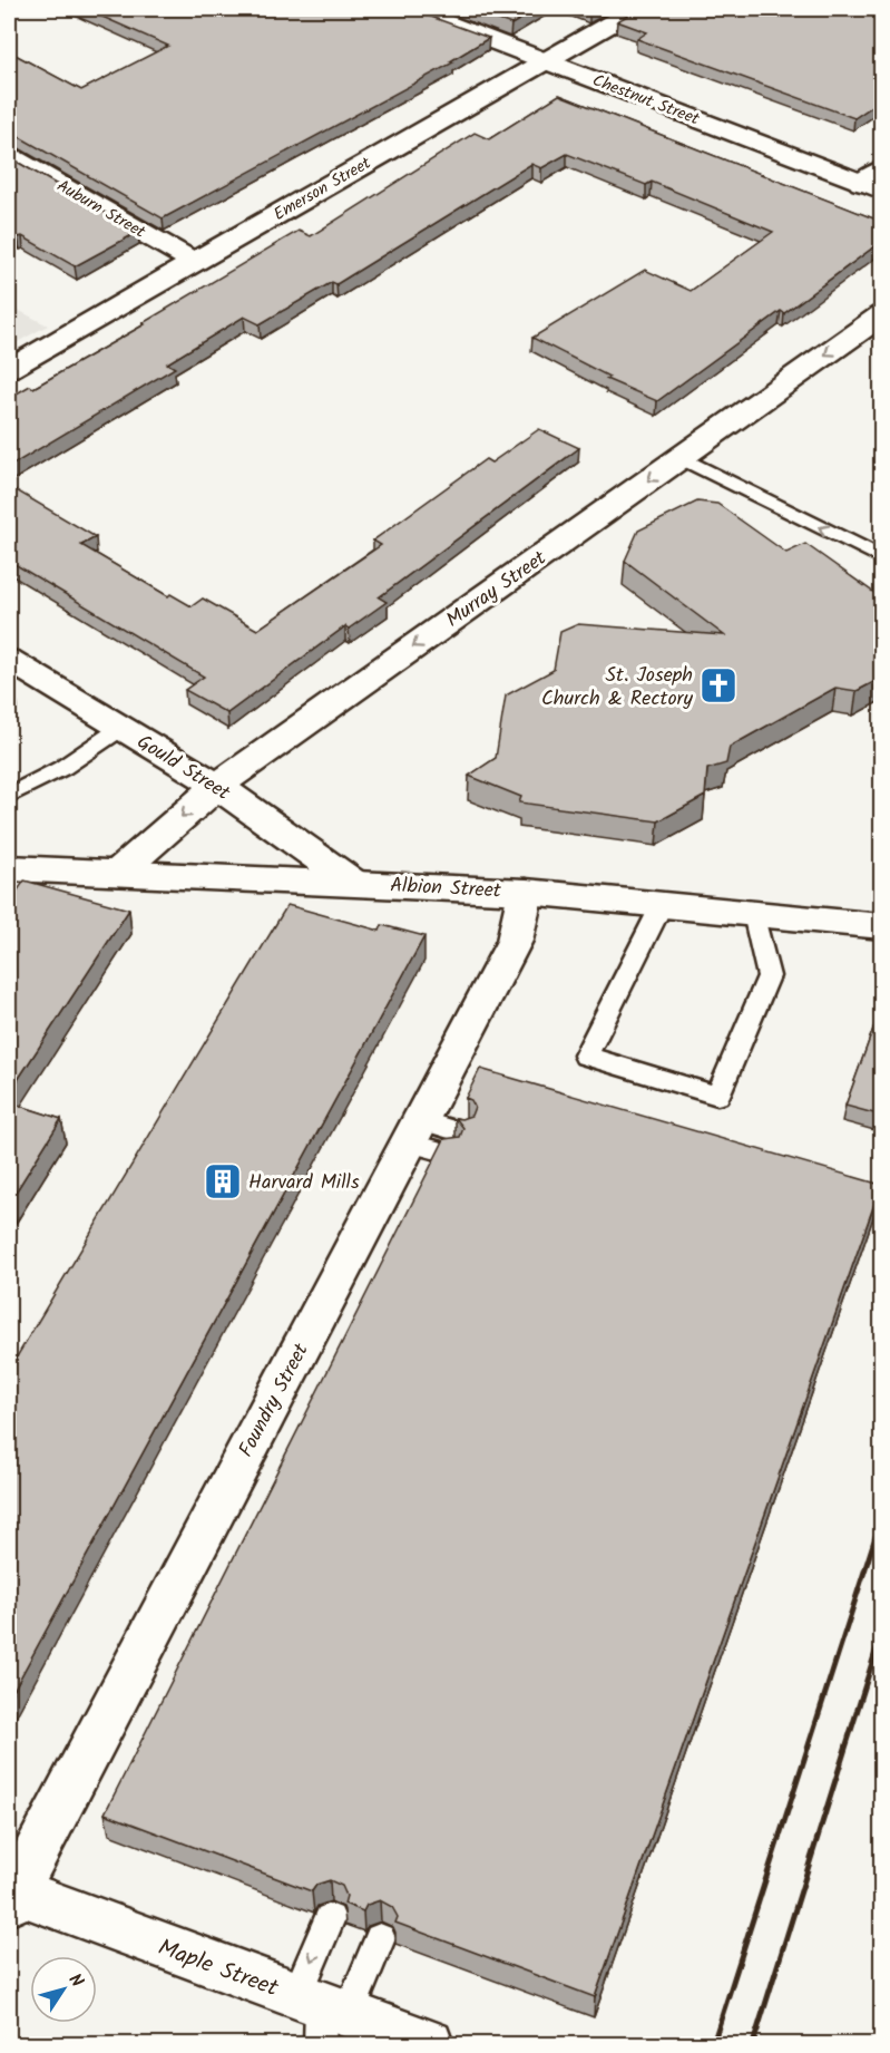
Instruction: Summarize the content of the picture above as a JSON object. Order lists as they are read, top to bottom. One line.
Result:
{"streets":{"street":["Chestnut Street","Emerson Street","Auburn Street","Murray Street","Gould Street","Albion Street","Foundry Street","Maple Street"]},"crossings":[["Chestnut Street","Emerson Street"],["Emerson Street","Auburn Street"],["Murray Street","Gould Street"],["Murray Street","Albion Street"],["Gould Street","Albion Street"],["Albion Street","Foundry Street"],["Foundry Street","Maple Street"]],"one_way":["Murray Street"],"places":{"church":["St. Joseph Church & Rectory"],"building":["Harvard Mills"]},"north":"top right"}
